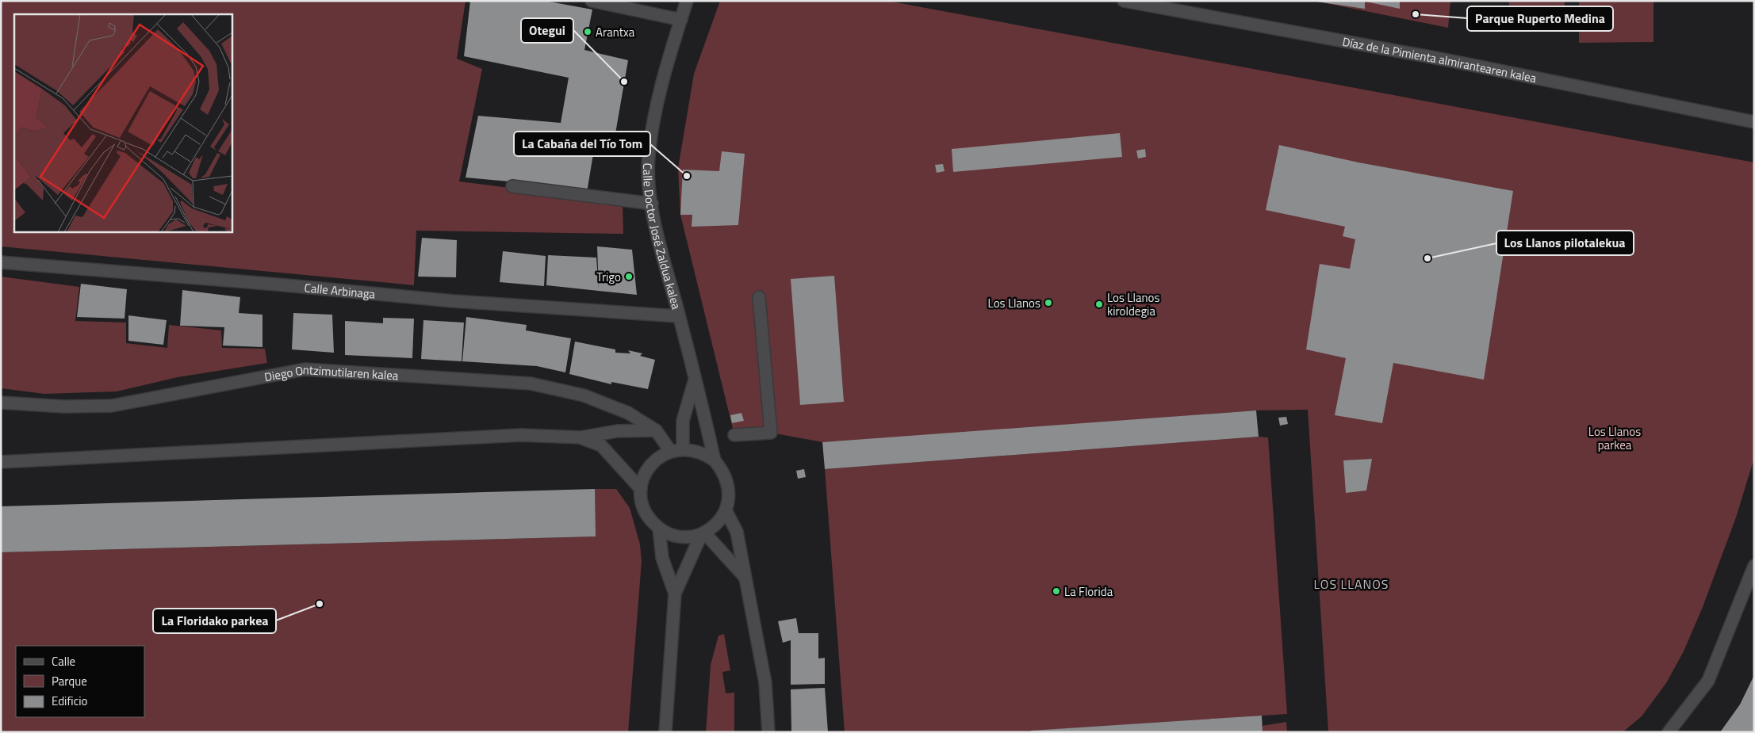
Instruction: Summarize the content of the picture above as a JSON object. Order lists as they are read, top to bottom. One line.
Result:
{"streets":{"street":["Díaz de la Pimienta almirantearen kalea","Calle Doctor José Zaldua kalea","Calle Arbinaga","Diego Ontzimutilaren kalea"]},"crossings":[["Calle Doctor José Zaldua kalea","Calle Arbinaga"],["Calle Doctor José Zaldua kalea","Diego Ontzimutilaren kalea"]],"districts":["LOS LLANOS"],"parks":["Los Llanos parkea"],"places":["Parque Ruperto Medina","Arantxa","Otegui","La Cabaña del Tío Tom","Los Llanos pilotalekua","Trigo","Los Llanos","Los Llanos kiroldegia","La Florida","La Floridako parkea"],"legend":["Calle","Parque","Edificio"]}
